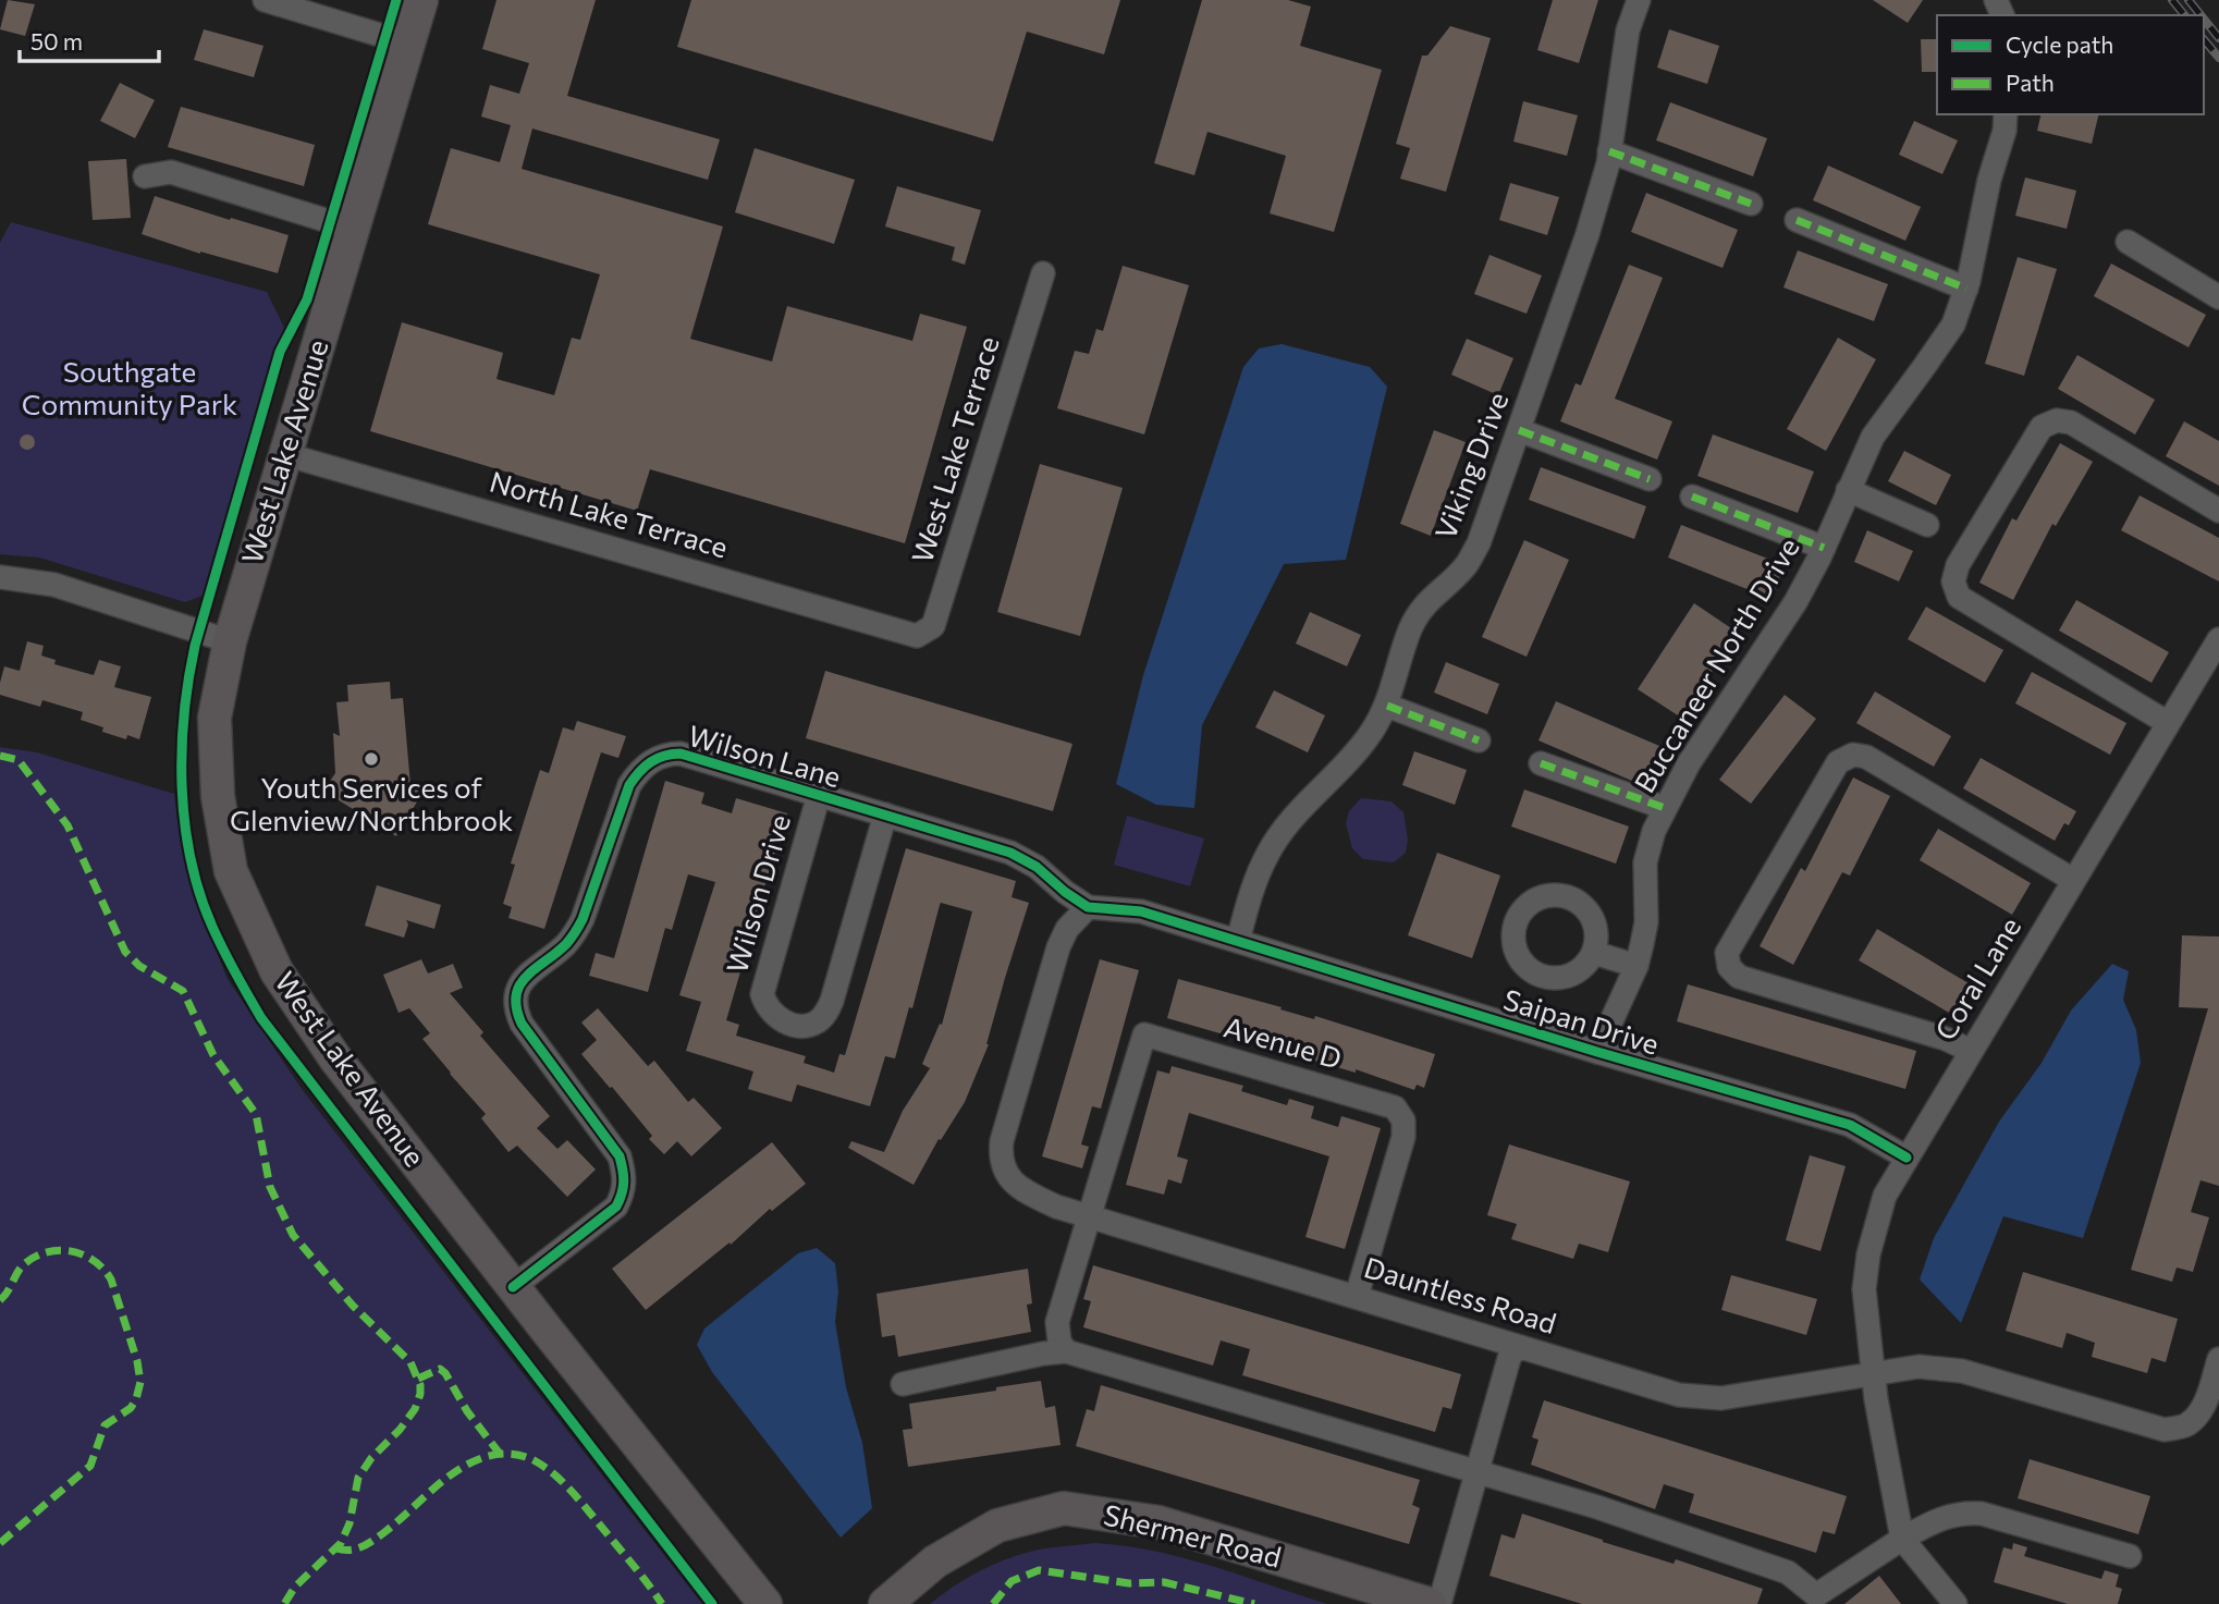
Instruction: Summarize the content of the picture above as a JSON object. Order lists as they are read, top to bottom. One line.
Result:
{"streets":{"street":["West Lake Terrace","West Lake Avenue","Viking Drive","North Lake Terrace","Buccaneer North Drive","Wilson Lane","Wilson Drive","Coral Lane","Saipan Drive","Avenue D","Dauntless Road","Shermer Road"]},"crossings":[["West Lake Terrace","North Lake Terrace"],["West Lake Avenue","North Lake Terrace"],["West Lake Avenue","Wilson Lane"],["Viking Drive","Saipan Drive"],["Buccaneer North Drive","Saipan Drive"],["Wilson Lane","Wilson Drive"],["Wilson Lane","Saipan Drive"],["Wilson Lane","Dauntless Road"],["Coral Lane","Saipan Drive"],["Coral Lane","Dauntless Road"],["Saipan Drive","Dauntless Road"],["Avenue D","Dauntless Road"]],"parks":["Southgate Community Park"],"places":["Youth Services of Glenview/Northbrook"],"legend":["Cycle path","Path"],"scale_bar":"50 m"}
